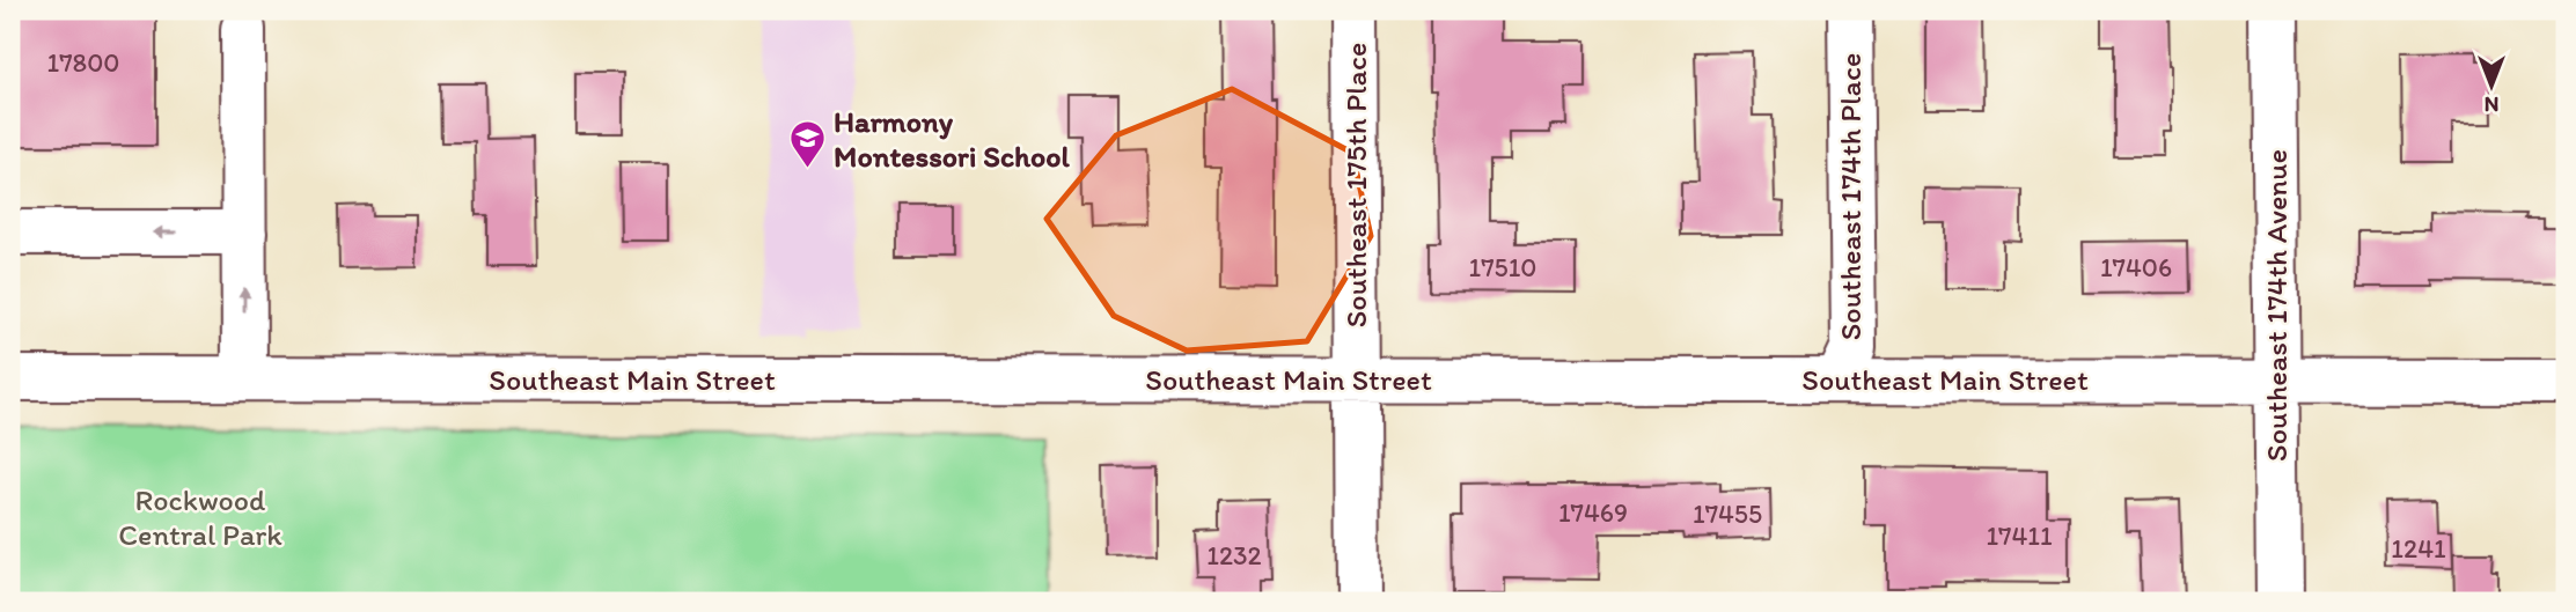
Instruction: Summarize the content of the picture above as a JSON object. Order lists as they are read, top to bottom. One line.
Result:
{"streets":{"street":["Southeast 175th Place","Southeast 174th Place","Southeast 174th Avenue","Southeast Main Street"]},"crossings":[["Southeast 175th Place","Southeast Main Street"],["Southeast 174th Place","Southeast Main Street"],["Southeast 174th Avenue","Southeast Main Street"]],"parks":["Rockwood Central Park"],"places":{"school or university":["Harmony Montessori School"]},"house_numbers":["17800","17510","17406","17469","17455","17411","1241","1232"],"north":"bottom"}
